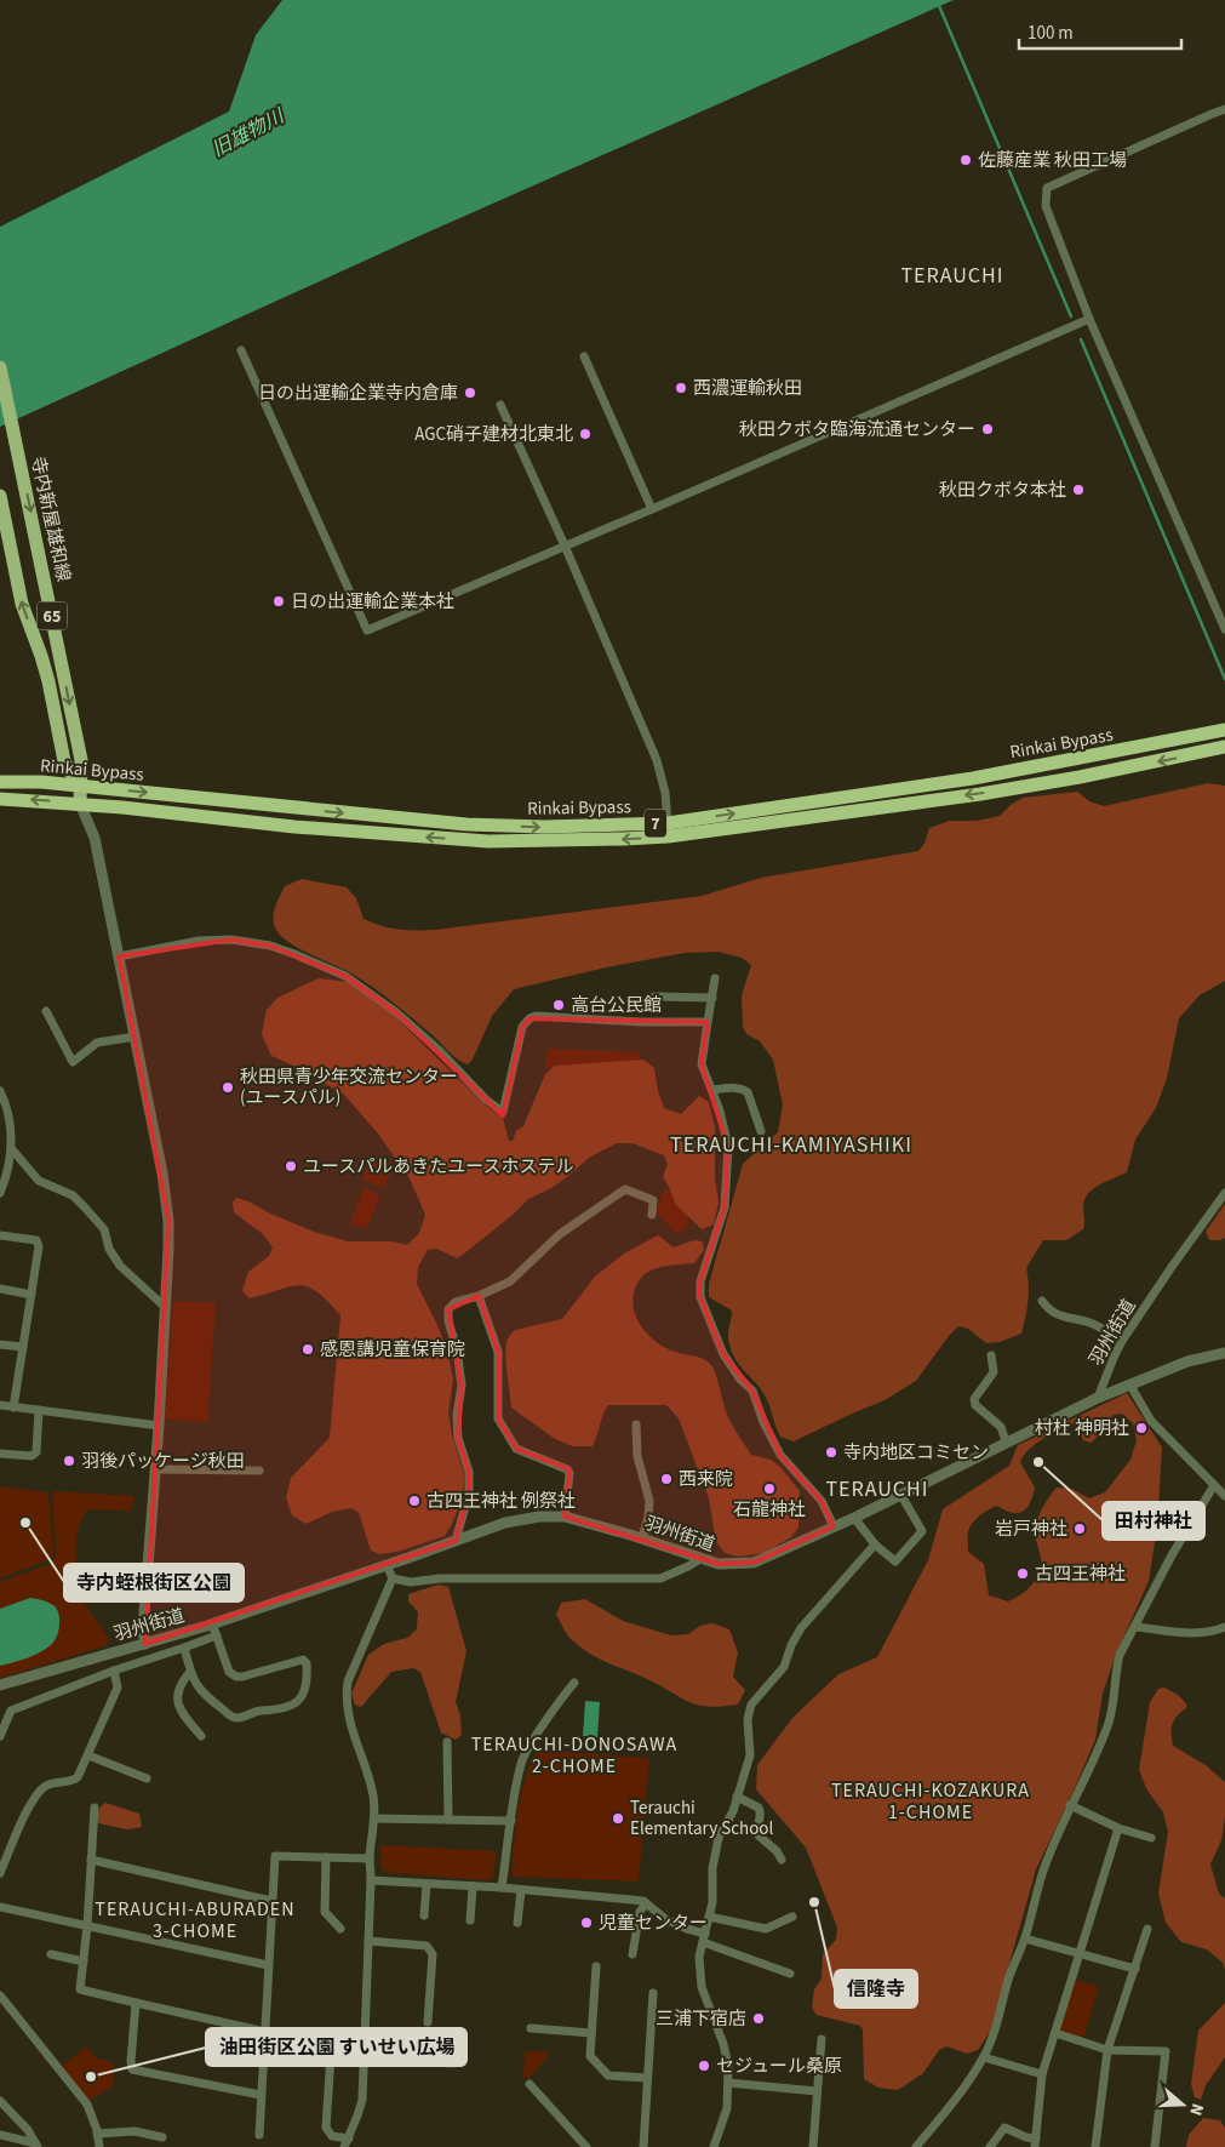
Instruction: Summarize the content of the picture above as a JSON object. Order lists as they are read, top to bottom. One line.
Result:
{"streets":{"highway":["Rinkai Bypass","7"],"main road":["寺内新屋雄和線","65"],"street":["羽州街道"]},"crossings":[["寺内新屋雄和線","Rinkai Bypass"]],"districts":["TERAUCHI","TERAUCHI-KAMIYASHIKI","TERAUCHI","TERAUCHI-DONOSAWA 2-CHOME","TERAUCHI-KOZAKURA 1-CHOME","TERAUCHI-ABURADEN 3-CHOME"],"water":["旧雄物川"],"places":["佐藤産業 秋田工場","西濃運輸秋田","日の出運輸企業寺内倉庫","秋田クボタ臨海流通センター","AGC硝子建材北東北","秋田クボタ本社","日の出運輸企業本社","高台公民館","秋田県青少年交流センター (ユースパル)","ユースパルあきたユースホステル","感恩講児童保育院","村杜 神明社","寺内地区コミセン","羽後パッケージ秋田","田村神社","西来院","石龍神社","古四王神社 例祭社","寺内蛭根街区公園","岩戸神社","古四王神社","Terauchi Elementary School","信隆寺","児童センター","三浦下宿店","セジュール桑原","油田街区公園 すいせい広場"],"scale_bar":"100 m","north":"right"}
